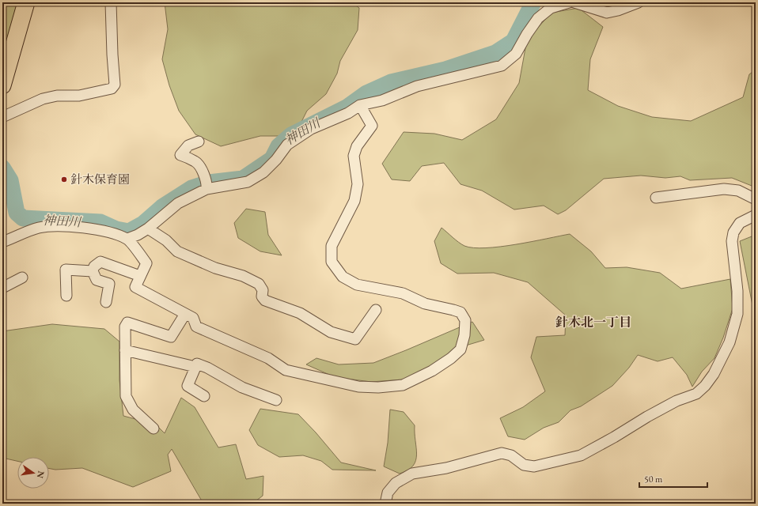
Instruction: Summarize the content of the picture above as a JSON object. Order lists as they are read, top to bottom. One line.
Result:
{"districts":["針木北一丁目"],"water":["神田川"],"places":["針木保育園"],"scale_bar":"50 m","north":"right"}
